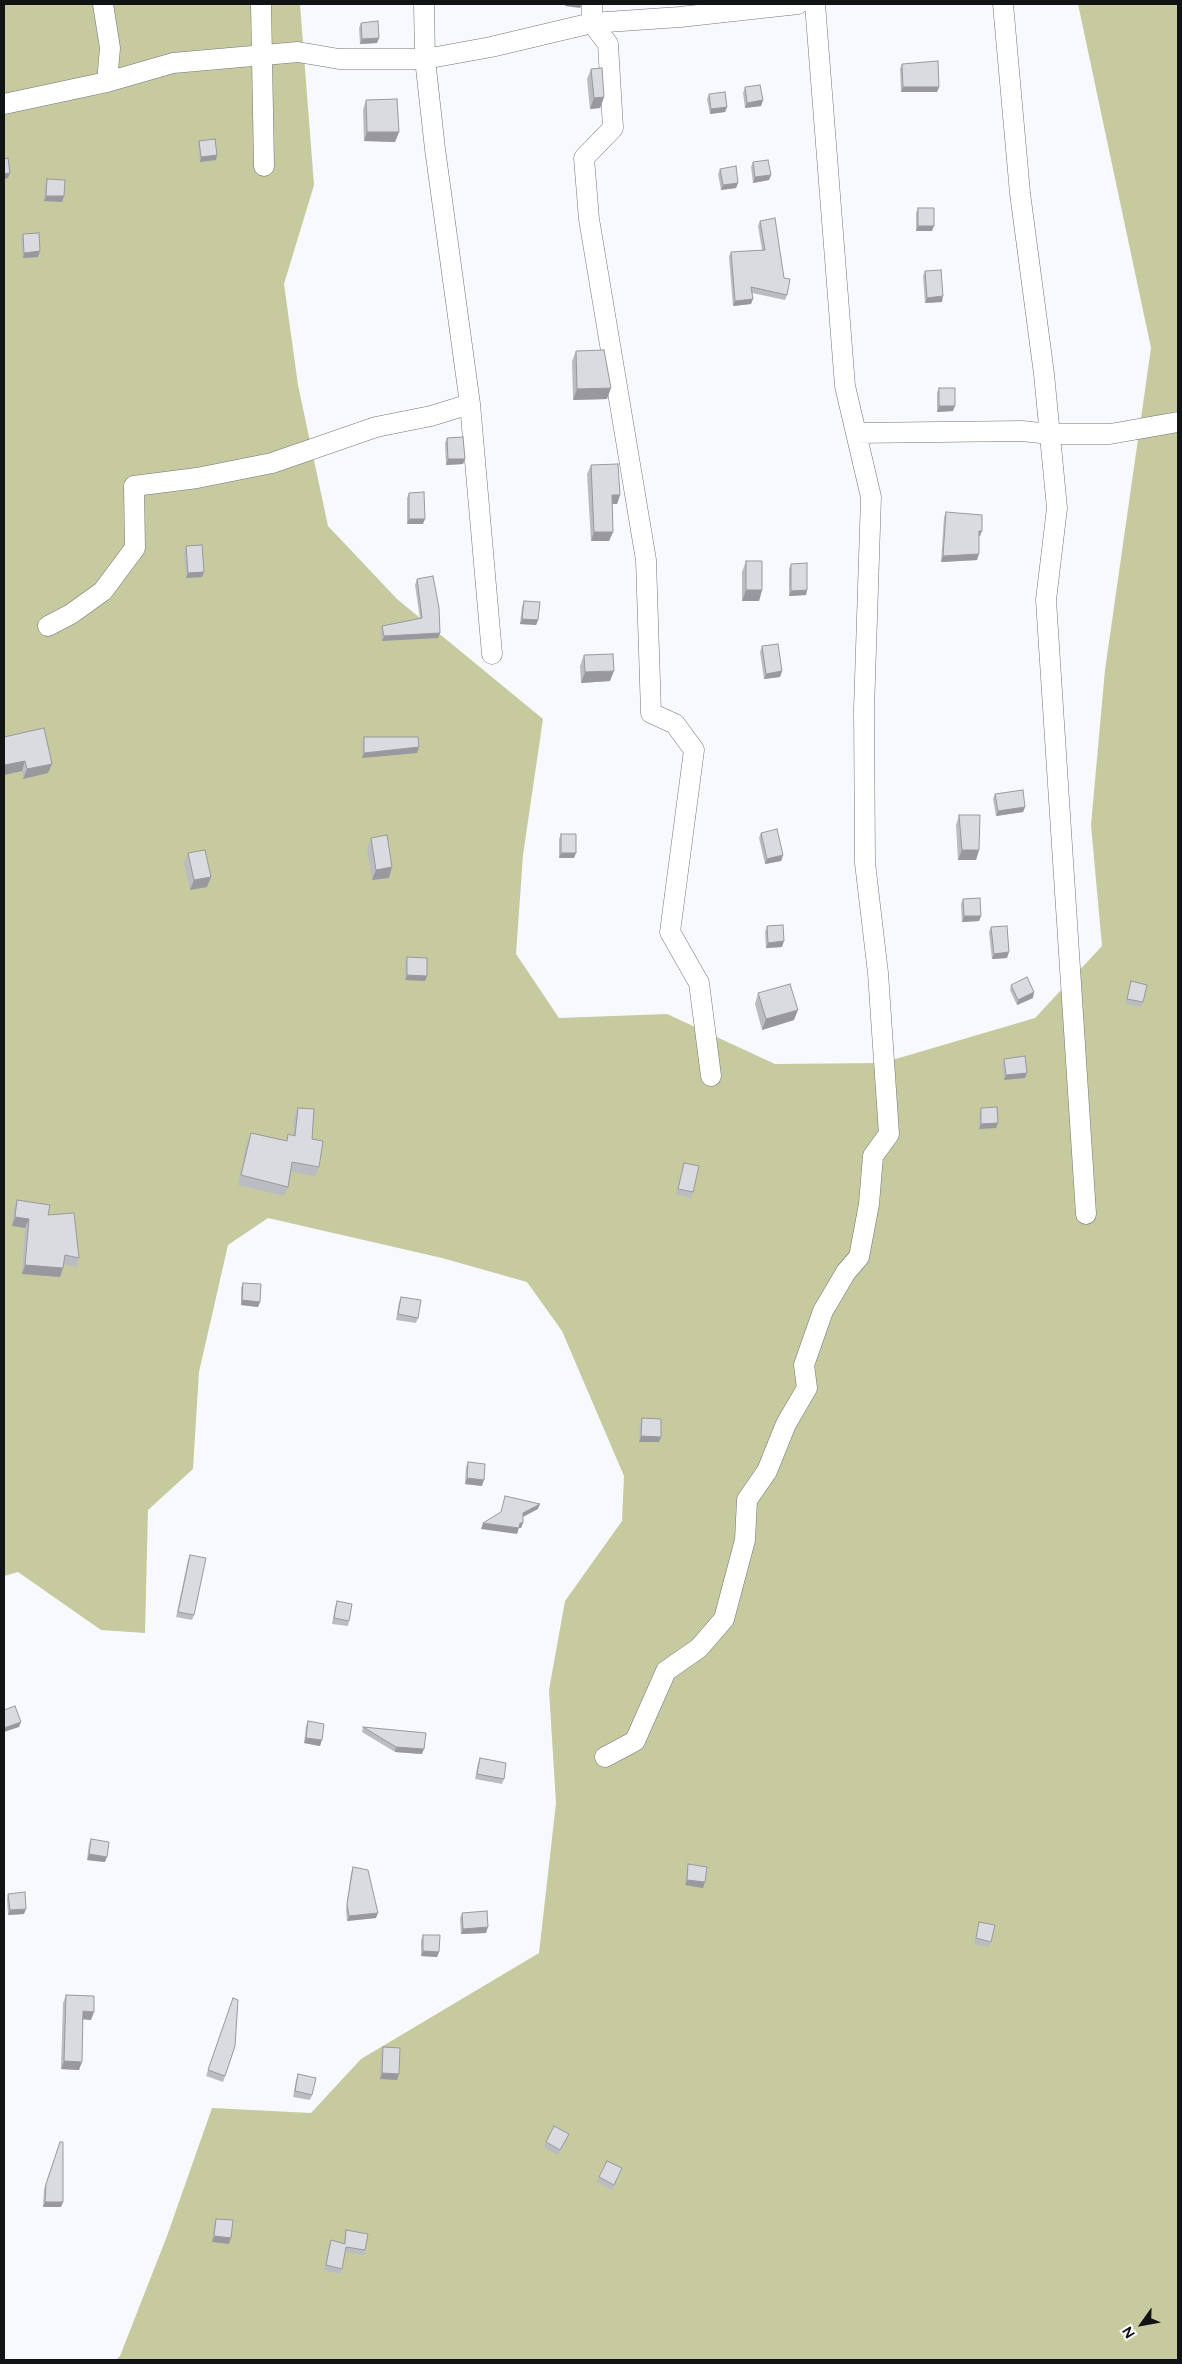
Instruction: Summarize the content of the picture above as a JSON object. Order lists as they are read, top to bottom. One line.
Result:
{"north":"bottom left"}
